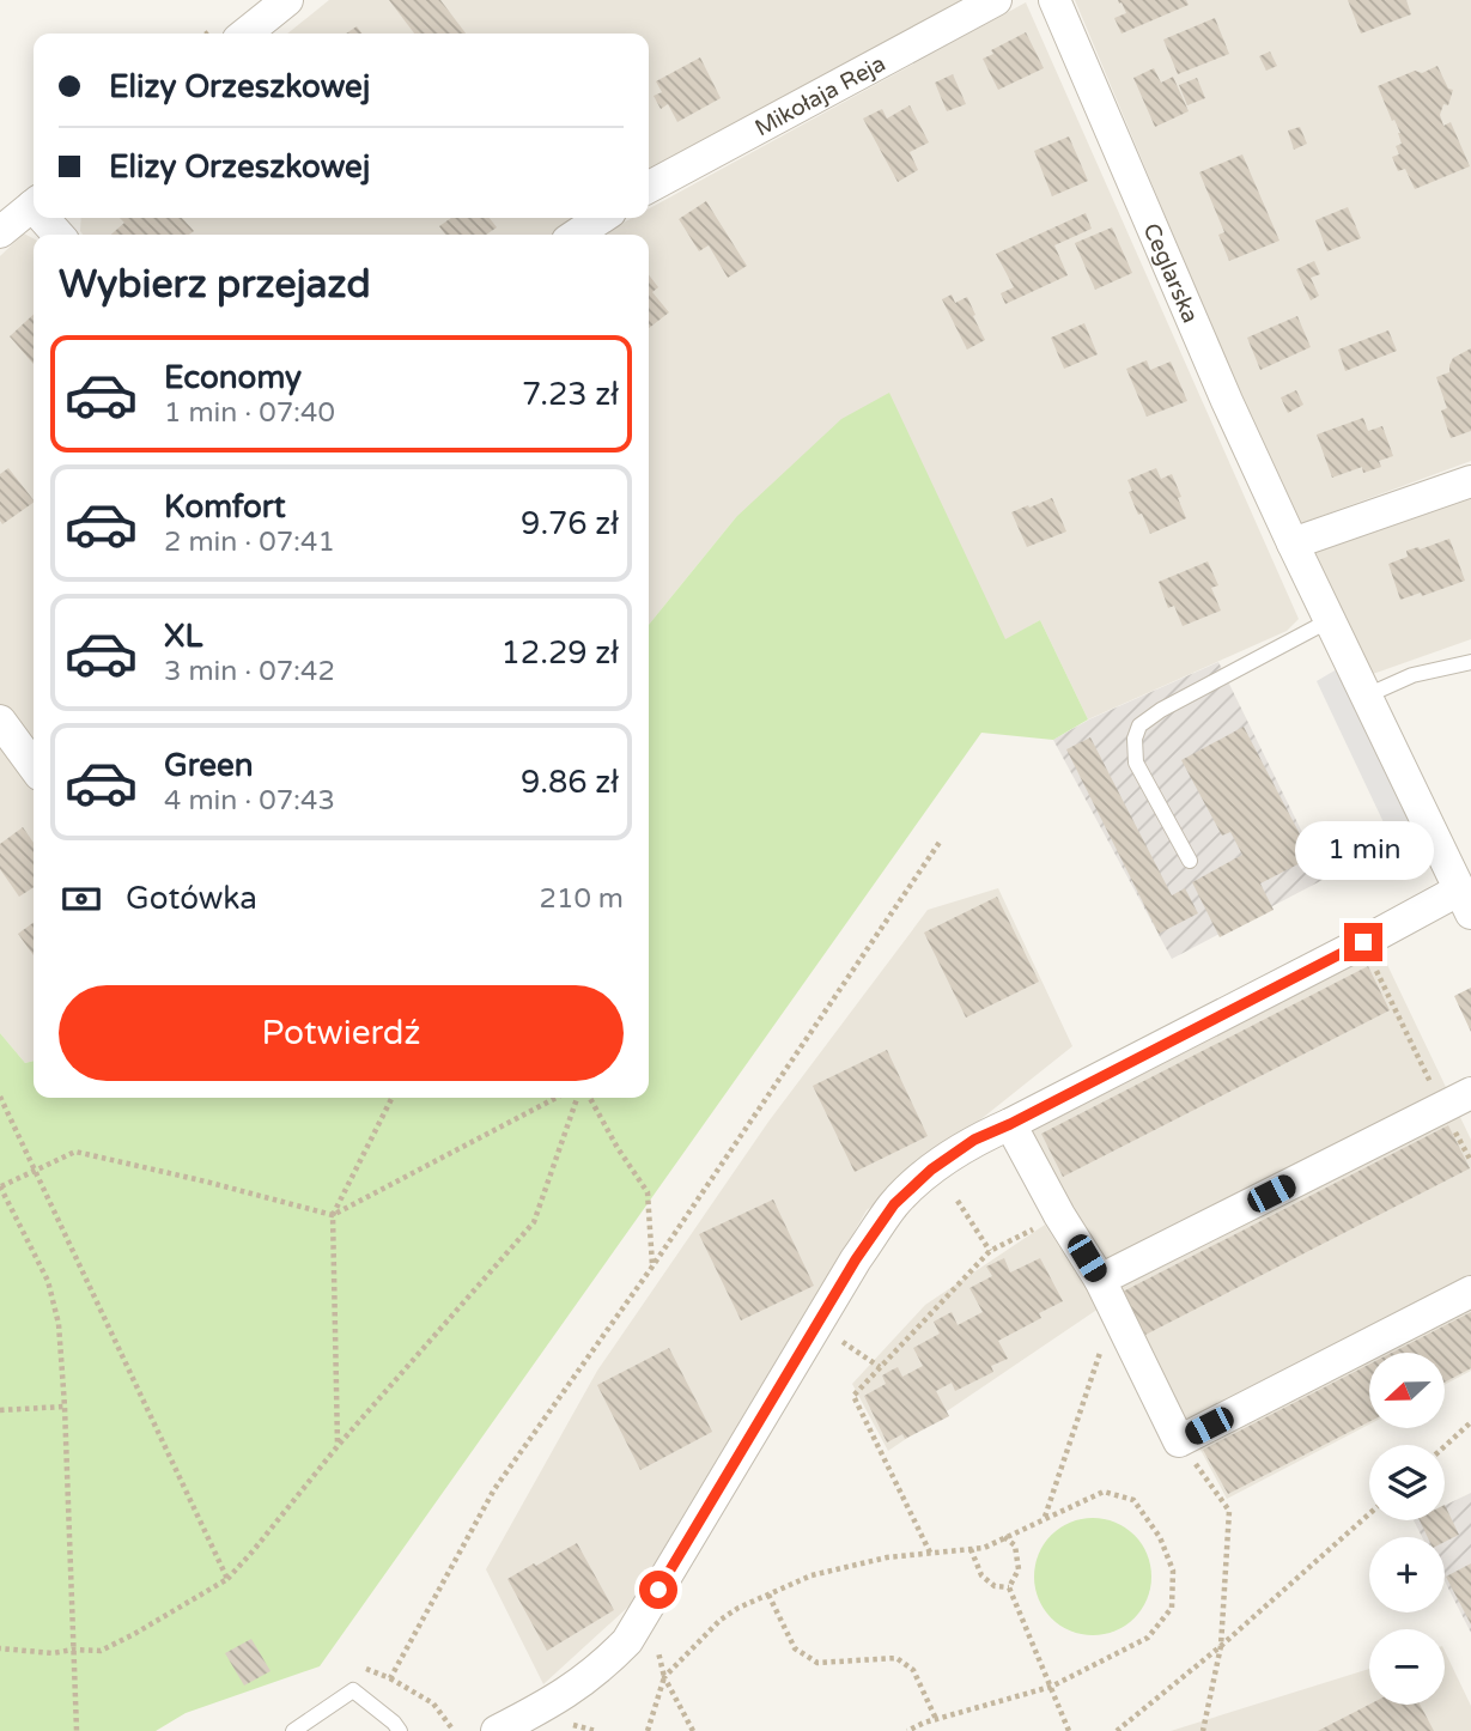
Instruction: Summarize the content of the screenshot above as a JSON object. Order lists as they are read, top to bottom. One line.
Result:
{"streets":{"street":["Mikołaja Reja","Ceglarska"]},"north":"left","page":{"banner":["Elizy Orzeszkowej","Elizy Orzeszkowej"],"heading":"Wybierz przejazd","list":[{"name":"Economy","note":"1 min · 07:40","value":"7.23 zł"},{"name":"Komfort","note":"2 min · 07:41","value":"9.76 zł"},{"name":"XL","note":"3 min · 07:42","value":"12.29 zł"},{"name":"Green","note":"4 min · 07:43","value":"9.86 zł"}],"bubble":"1 min","pay":["Gotówka","210 m"],"buttons":"Potwierdź","map_buttons":["+","−"]}}
